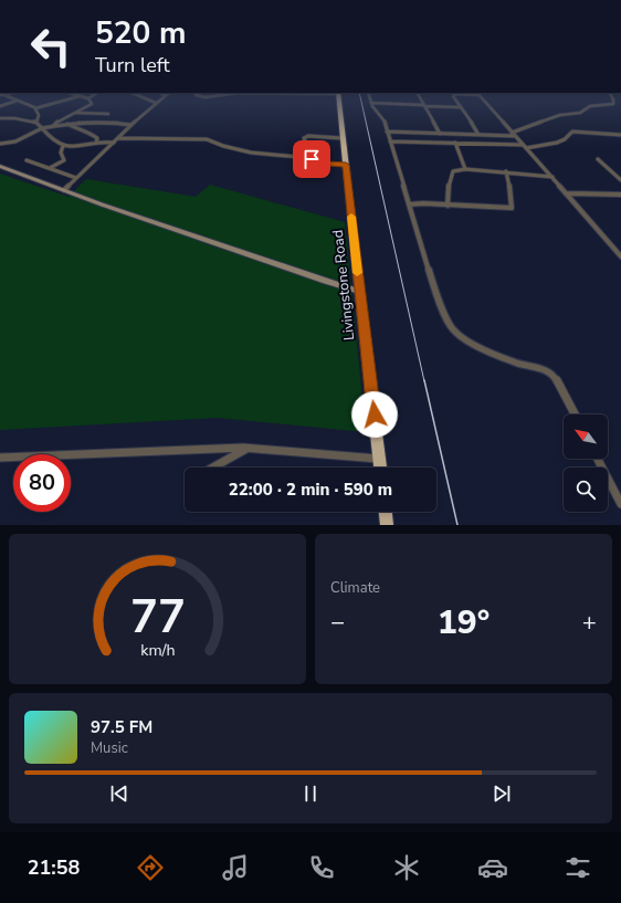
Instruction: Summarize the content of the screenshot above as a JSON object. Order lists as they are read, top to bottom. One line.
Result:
{"streets":{"highway":["Livingstone Road"]},"north":"top left","page":{"turn":["520 m","Turn left"],"limit":"80","trip":"22:00 · 2 min · 590 m","tile":"Climate","heat":["−","19°","+"],"song":["97.5 FM","Music"],"tabs":"21:58","gauge":["77","km/h"]}}
